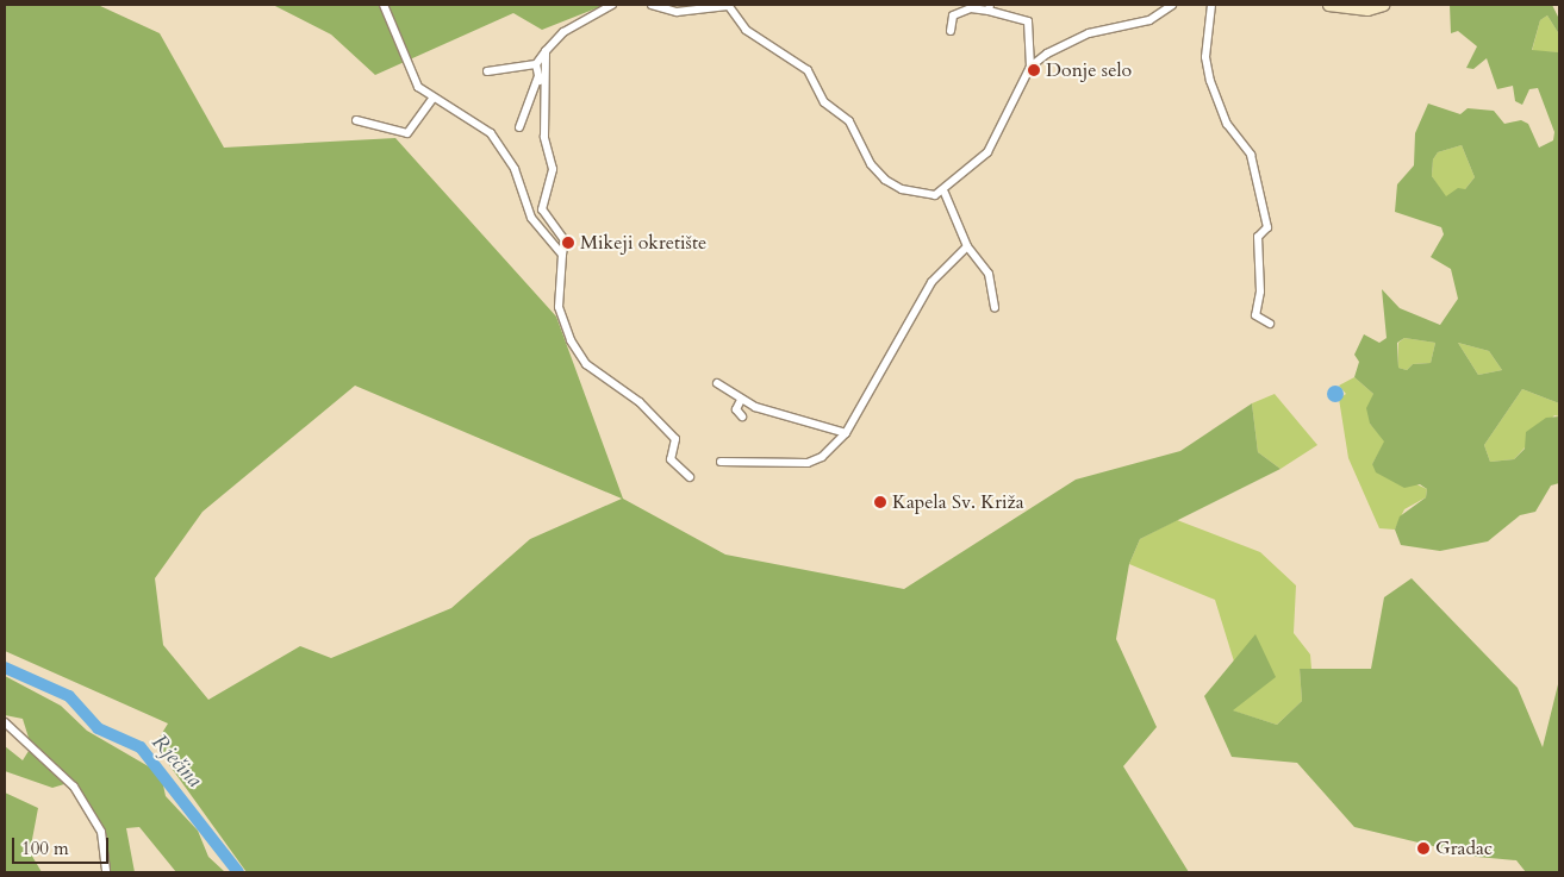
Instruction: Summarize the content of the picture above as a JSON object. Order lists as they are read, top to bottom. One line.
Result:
{"water":["Rječina"],"places":["Donje selo","Mikeji okretište","Kapela Sv. Križa","Gradac"],"scale_bar":"100 m"}
